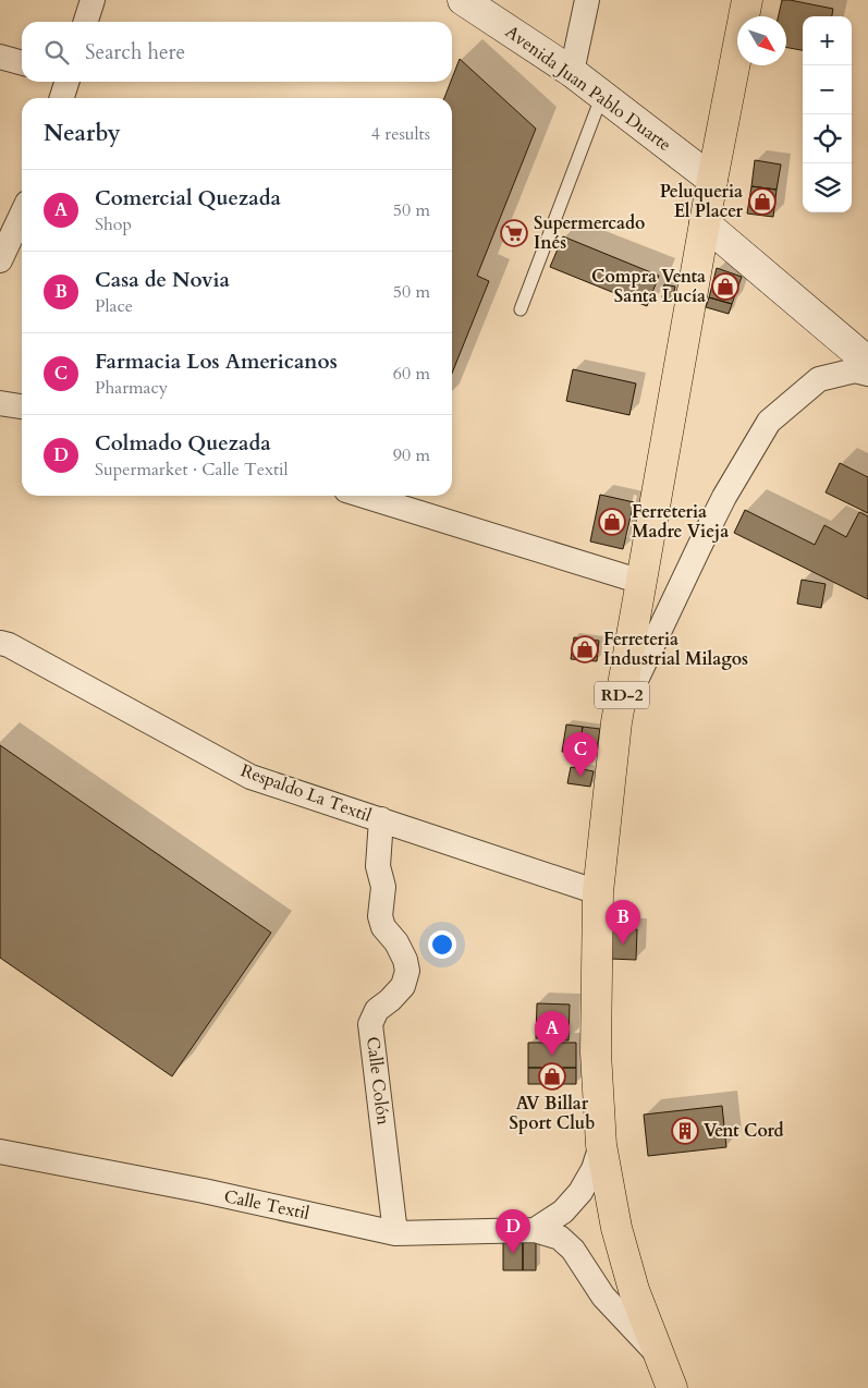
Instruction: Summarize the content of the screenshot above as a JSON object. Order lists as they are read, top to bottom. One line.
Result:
{"streets":{"main road":["Avenida Juan Pablo Duarte","RD-2"],"street":["Respaldo La Textil","Calle Colón","Calle Textil"]},"crossings":[["Avenida Juan Pablo Duarte","RD-2"],["RD-2","Respaldo La Textil"],["RD-2","Calle Textil"],["Respaldo La Textil","Calle Colón"],["Calle Colón","Calle Textil"]],"places":{"shop":["Peluqueria El Placer","Compra Venta Santa Lucía","Ferreteria Madre Vieja","Ferreteria Industrial Milagos","AV Billar Sport Club"],"supermarket":["Supermercado Inés"],"building":["Vent Cord"]},"north":"bottom right","page":{"map_buttons":["+","−"],"search":"Search here","heading":["Nearby","4 results"],"list":[{"mark":"A","name":"Comercial Quezada","note":"Shop","value":"50 m"},{"mark":"B","name":"Casa de Novia","note":"Place","value":"50 m"},{"mark":"C","name":"Farmacia Los Americanos","note":"Pharmacy","value":"60 m"},{"mark":"D","name":"Colmado Quezada","note":"Supermarket · Calle Textil","value":"90 m"}],"pins":["C","B","A","D"]}}
